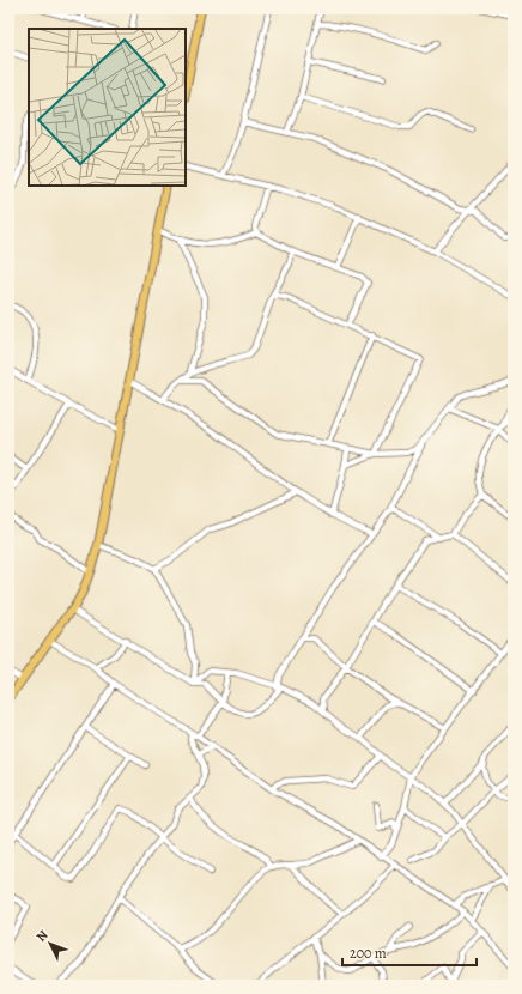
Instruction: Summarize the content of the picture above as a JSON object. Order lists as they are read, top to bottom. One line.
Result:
{"scale_bar":"200 m","north":"top left"}
